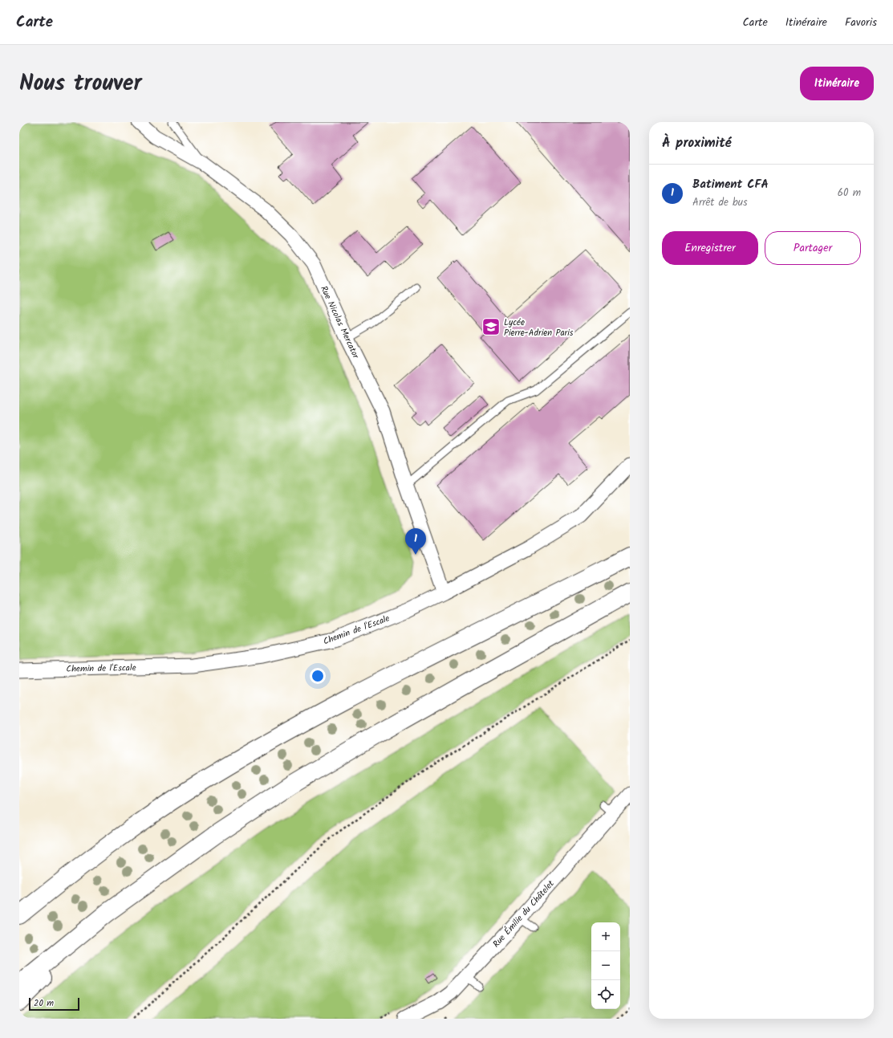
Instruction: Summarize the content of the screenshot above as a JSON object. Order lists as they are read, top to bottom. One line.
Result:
{"streets":{"street":["Rue Nicolas Mercator","Chemin de l'Escale","Rue Émilie du Châtelet"]},"crossings":[["Rue Nicolas Mercator","Chemin de l'Escale"]],"places":{"school or university":["Lycée Pierre-Adrien Paris"]},"scale_bar":"20 m","page":{"header":"Carte","nav":["Carte","Itinéraire","Favoris"],"title":"Nous trouver","buttons":["Itinéraire",["Enregistrer","Partager"]],"heading":"À proximité","list":[{"mark":"1","name":"Batiment CFA","note":"Arrêt de bus","value":"60 m"}],"pins":"1","map_buttons":["+","−"],"scale":"20 m"}}
